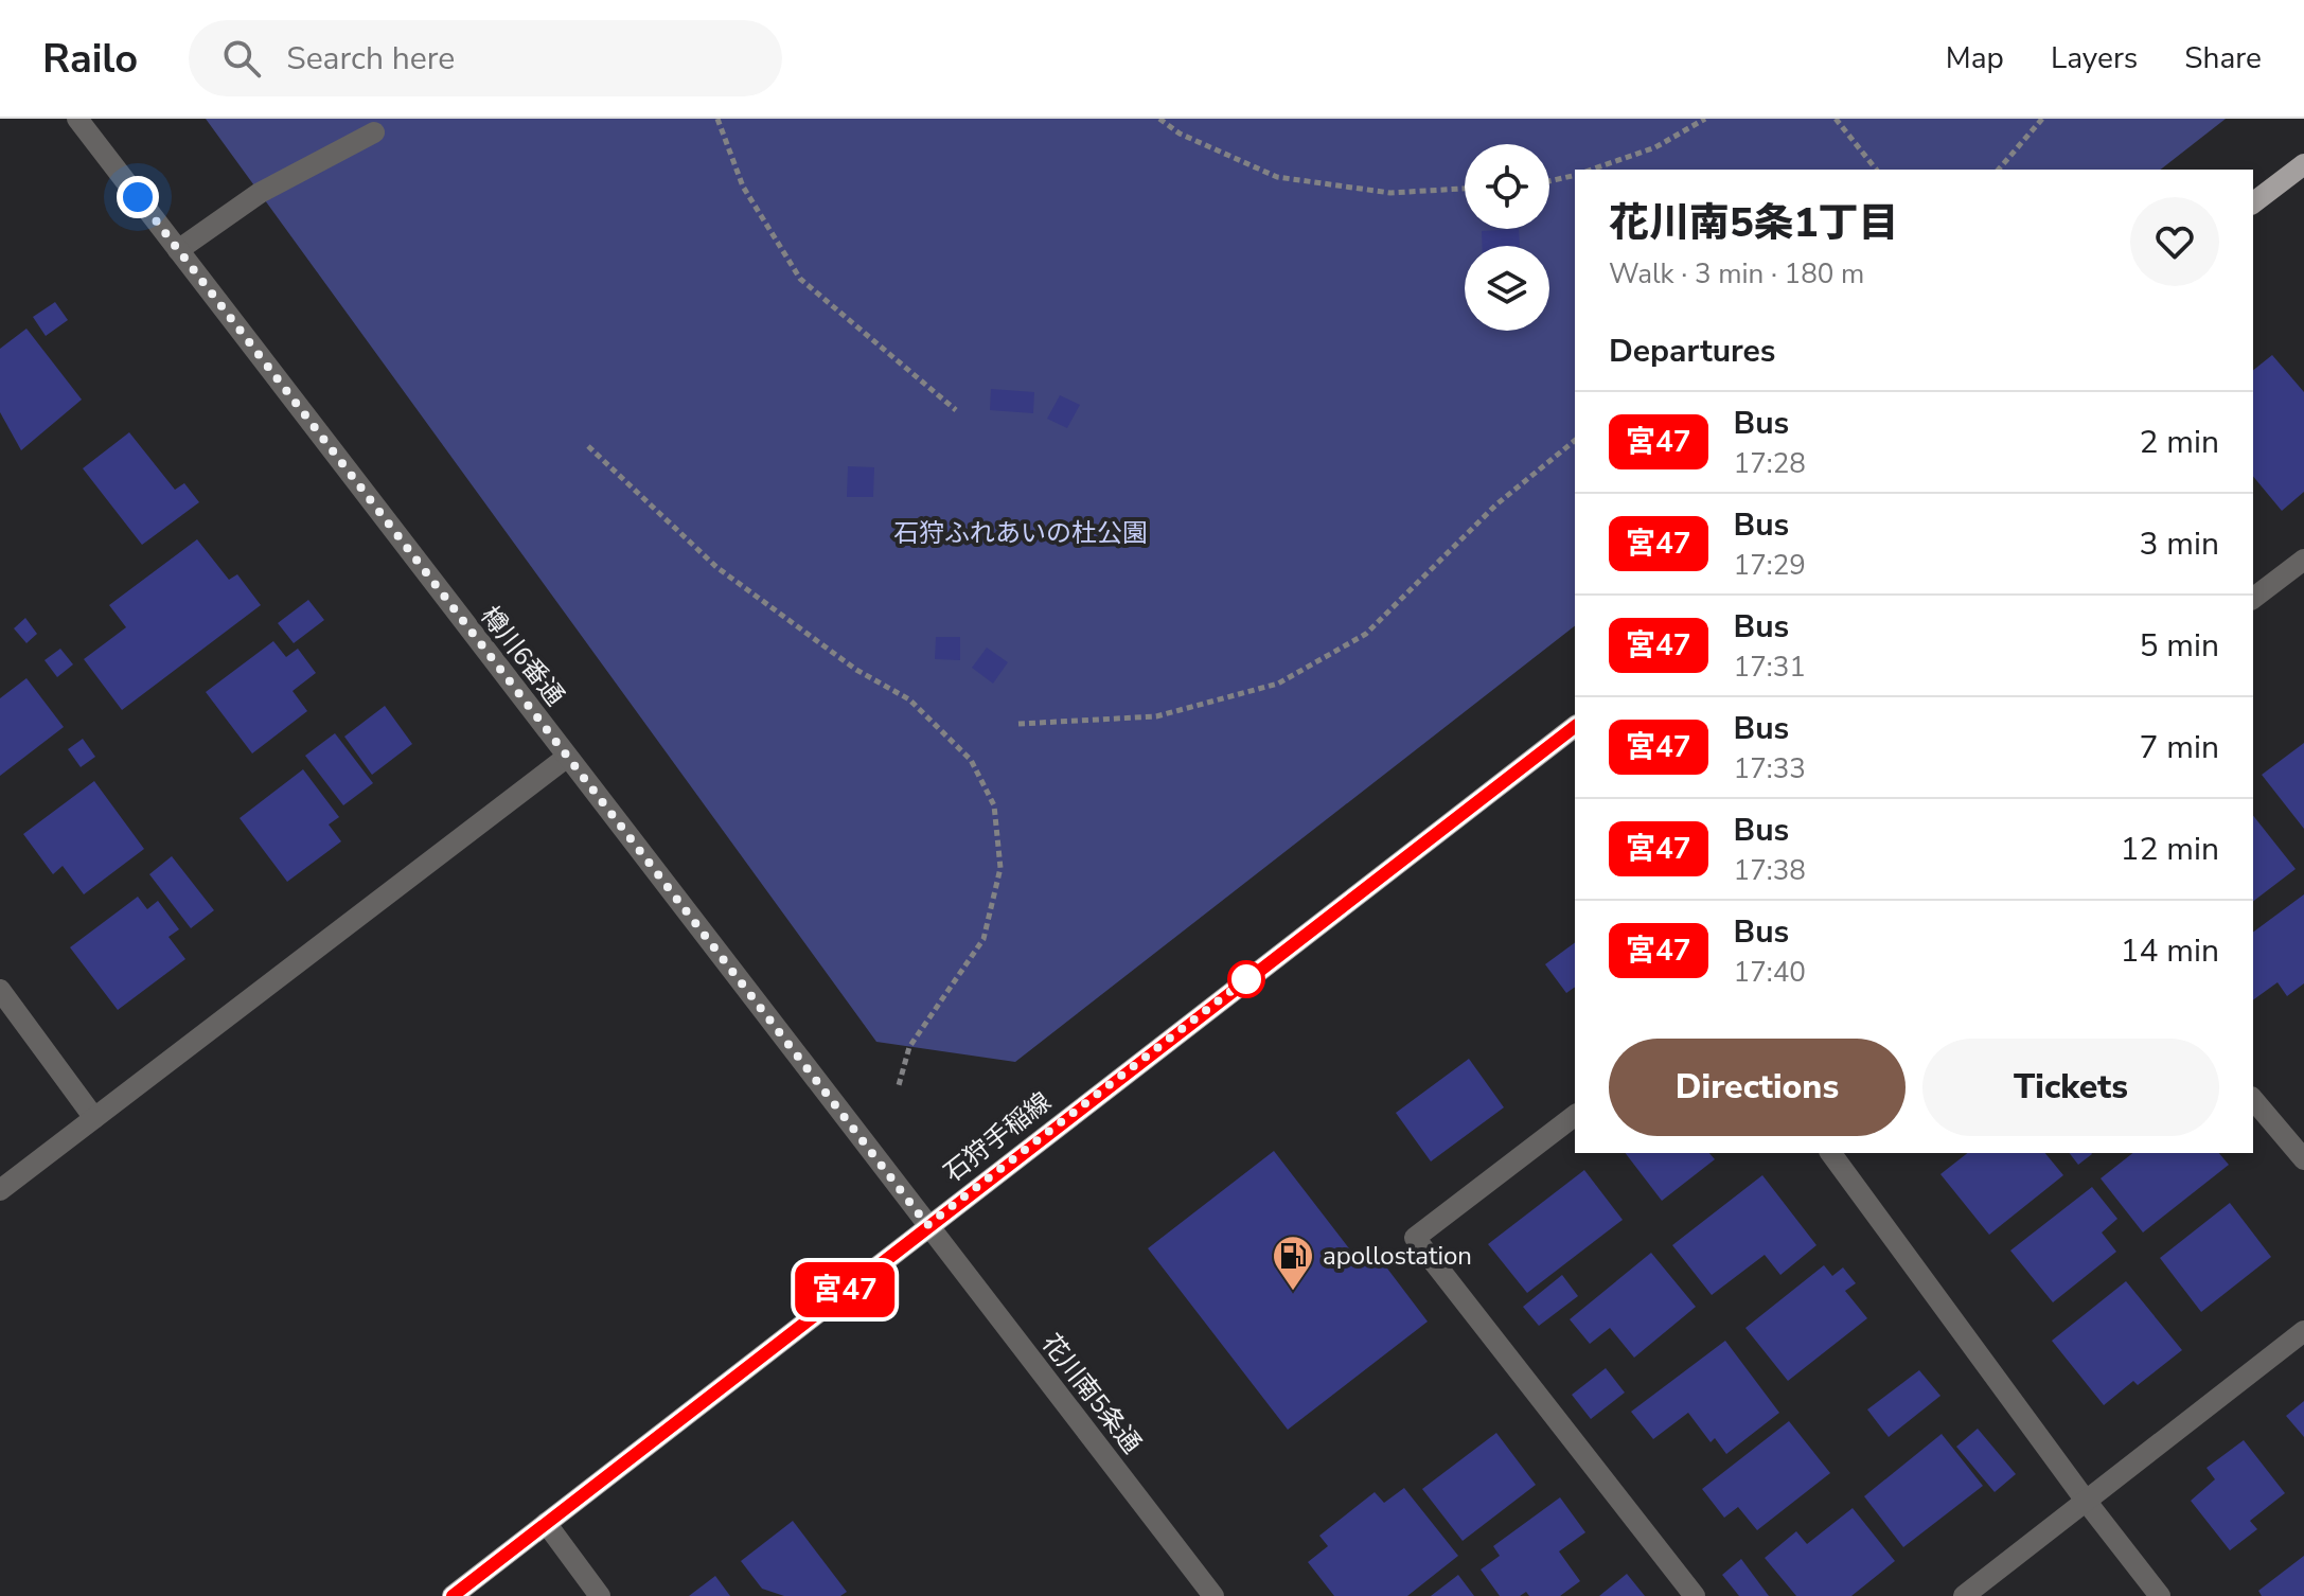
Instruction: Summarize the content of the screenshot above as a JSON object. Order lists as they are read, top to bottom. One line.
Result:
{"streets":{"main road":["石狩手稲線"],"street":["樽川6番通","花川南5条通"]},"crossings":[["樽川6番通","石狩手稲線"],["樽川6番通","花川南5条通"],["石狩手稲線","花川南5条通"]],"parks":["石狩ふれあいの杜公園"],"places":{"fuel station":["apollostation"]},"lines":["bus line 宮47"],"page":{"header":"Railo","search":"Search here","nav":["Map","Layers","Share"],"on_map":"宮47","heading":[["花川南5条1丁目","Walk · 3 min · 180 m"],"Departures"],"list":[{"mark":"宮47","name":"Bus","note":"17:28","value":"2 min"},{"mark":"宮47","name":"Bus","note":"17:29","value":"3 min"},{"mark":"宮47","name":"Bus","note":"17:31","value":"5 min"},{"mark":"宮47","name":"Bus","note":"17:33","value":"7 min"},{"mark":"宮47","name":"Bus","note":"17:38","value":"12 min"},{"mark":"宮47","name":"Bus","note":"17:40","value":"14 min"}],"buttons":["Directions","Tickets"]}}
